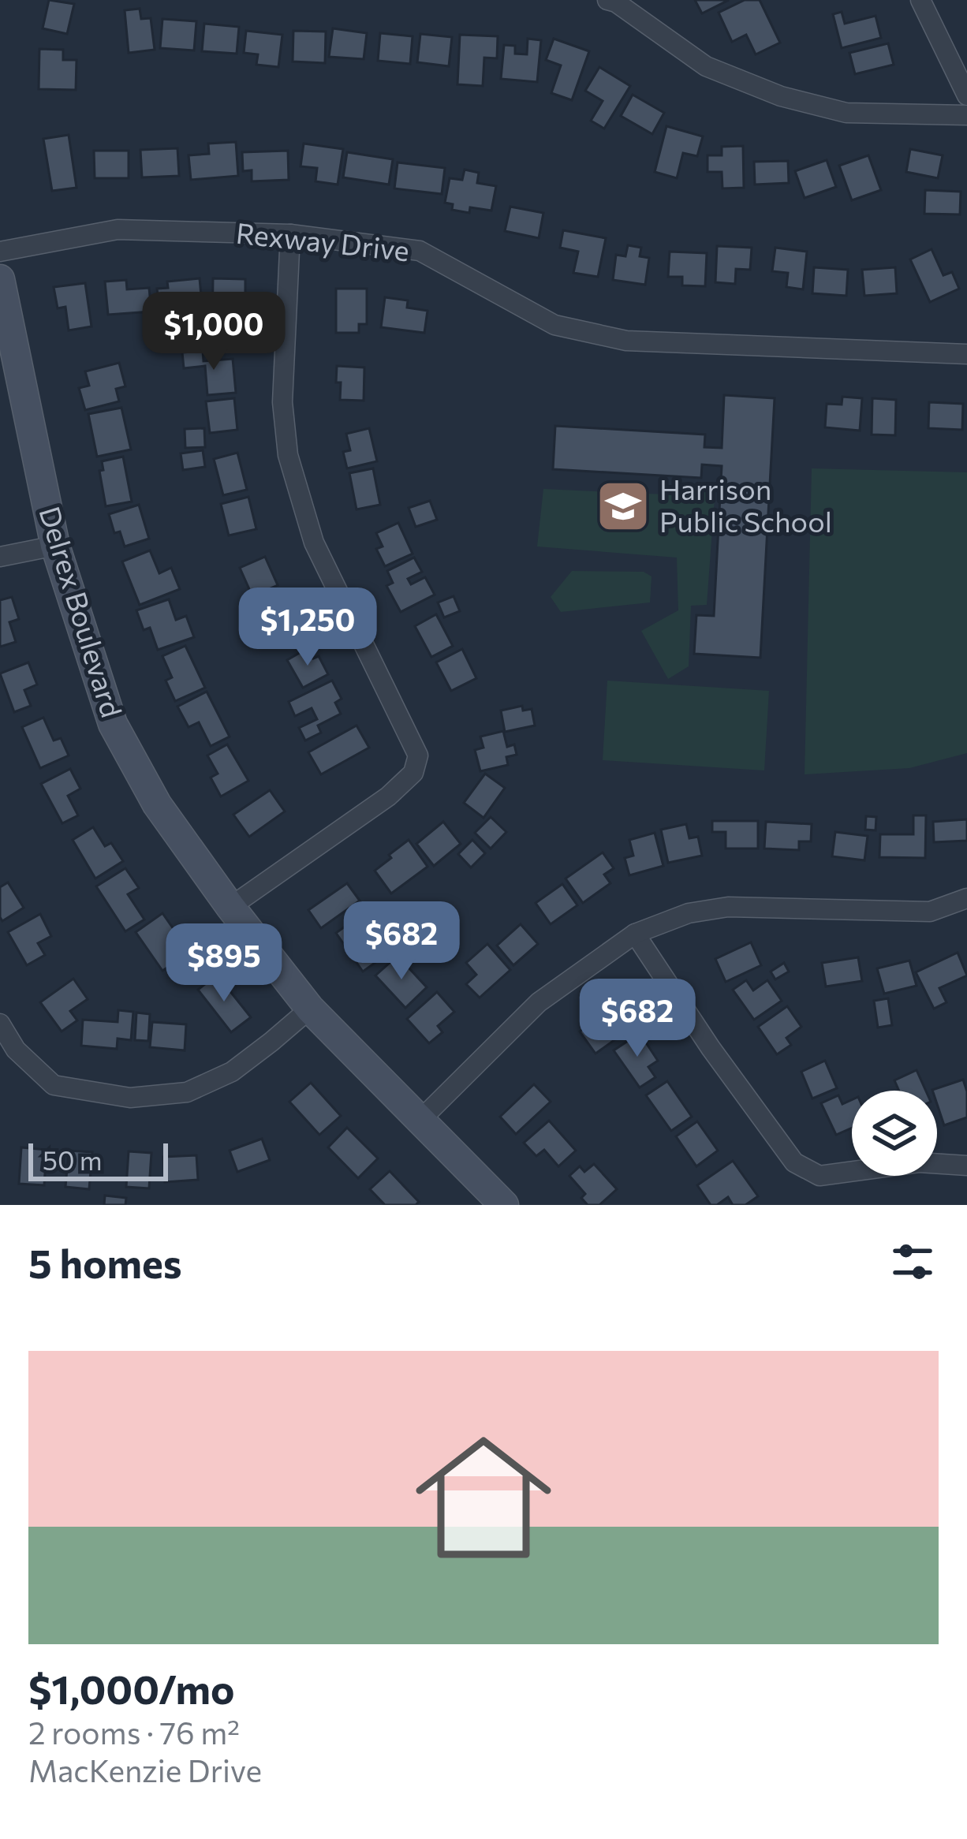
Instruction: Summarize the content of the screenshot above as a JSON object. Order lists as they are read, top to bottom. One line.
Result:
{"streets":{"street":["Rexway Drive","Delrex Boulevard"]},"places":{"school or university":["Harrison Public School"]},"scale_bar":"50 m","page":{"price":["$1,000","$1,250","$682","$895","$682"],"scale":"50 m","heading":"5 homes","list":[{"name":"$1,000/mo","note":"2 rooms · 76 m² · MacKenzie Drive"}]}}
